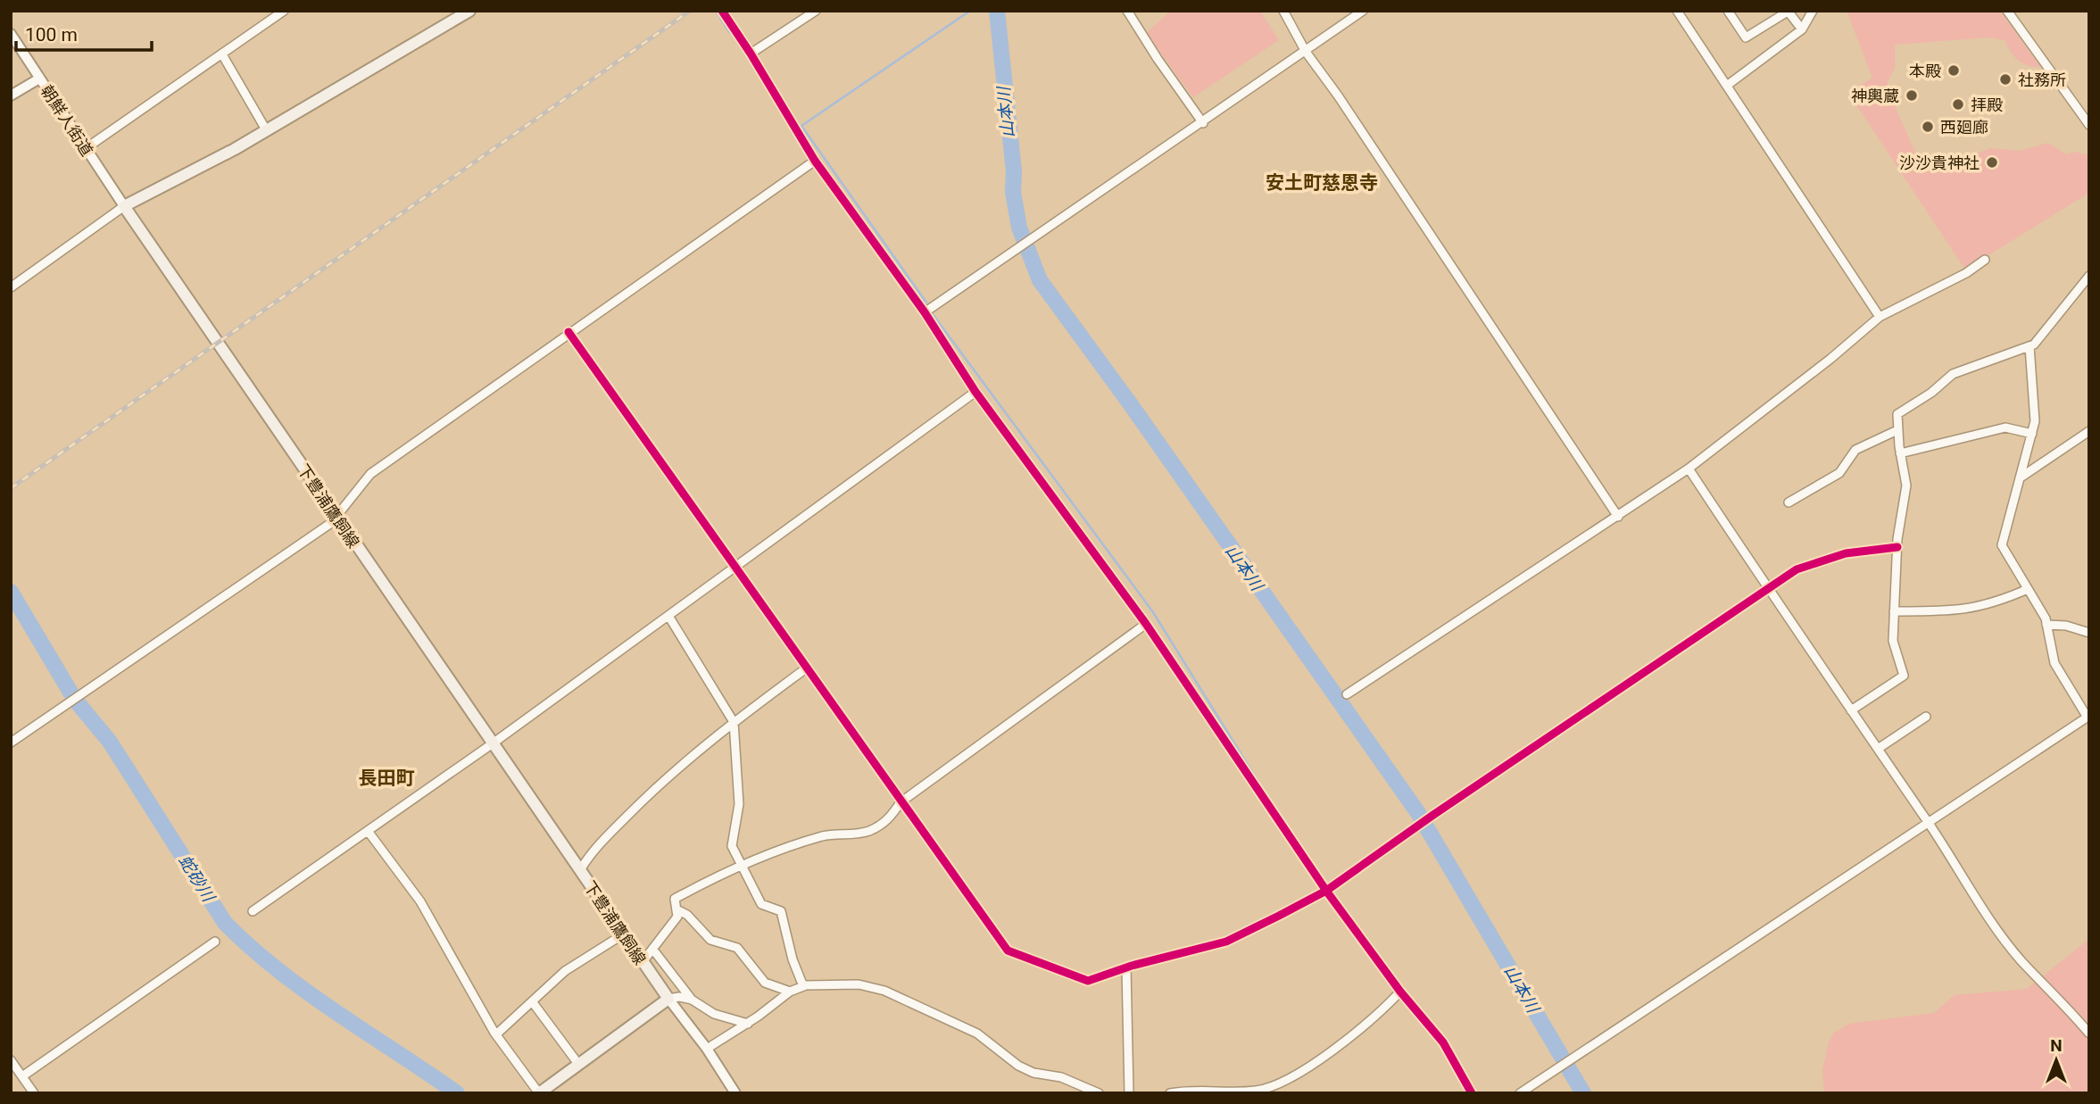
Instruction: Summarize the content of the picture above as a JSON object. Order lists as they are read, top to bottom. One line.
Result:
{"streets":{"main road":["下豊浦鷹飼線"],"street":["朝鮮人街道"]},"crossings":[["朝鮮人街道","下豊浦鷹飼線"]],"districts":["安土町慈恩寺","長田町"],"water":["山本川","蛇砂川"],"places":["本殿","社務所","神輿蔵","拝殿","西廻廊","沙沙貴神社"],"scale_bar":"100 m","north":"top"}
